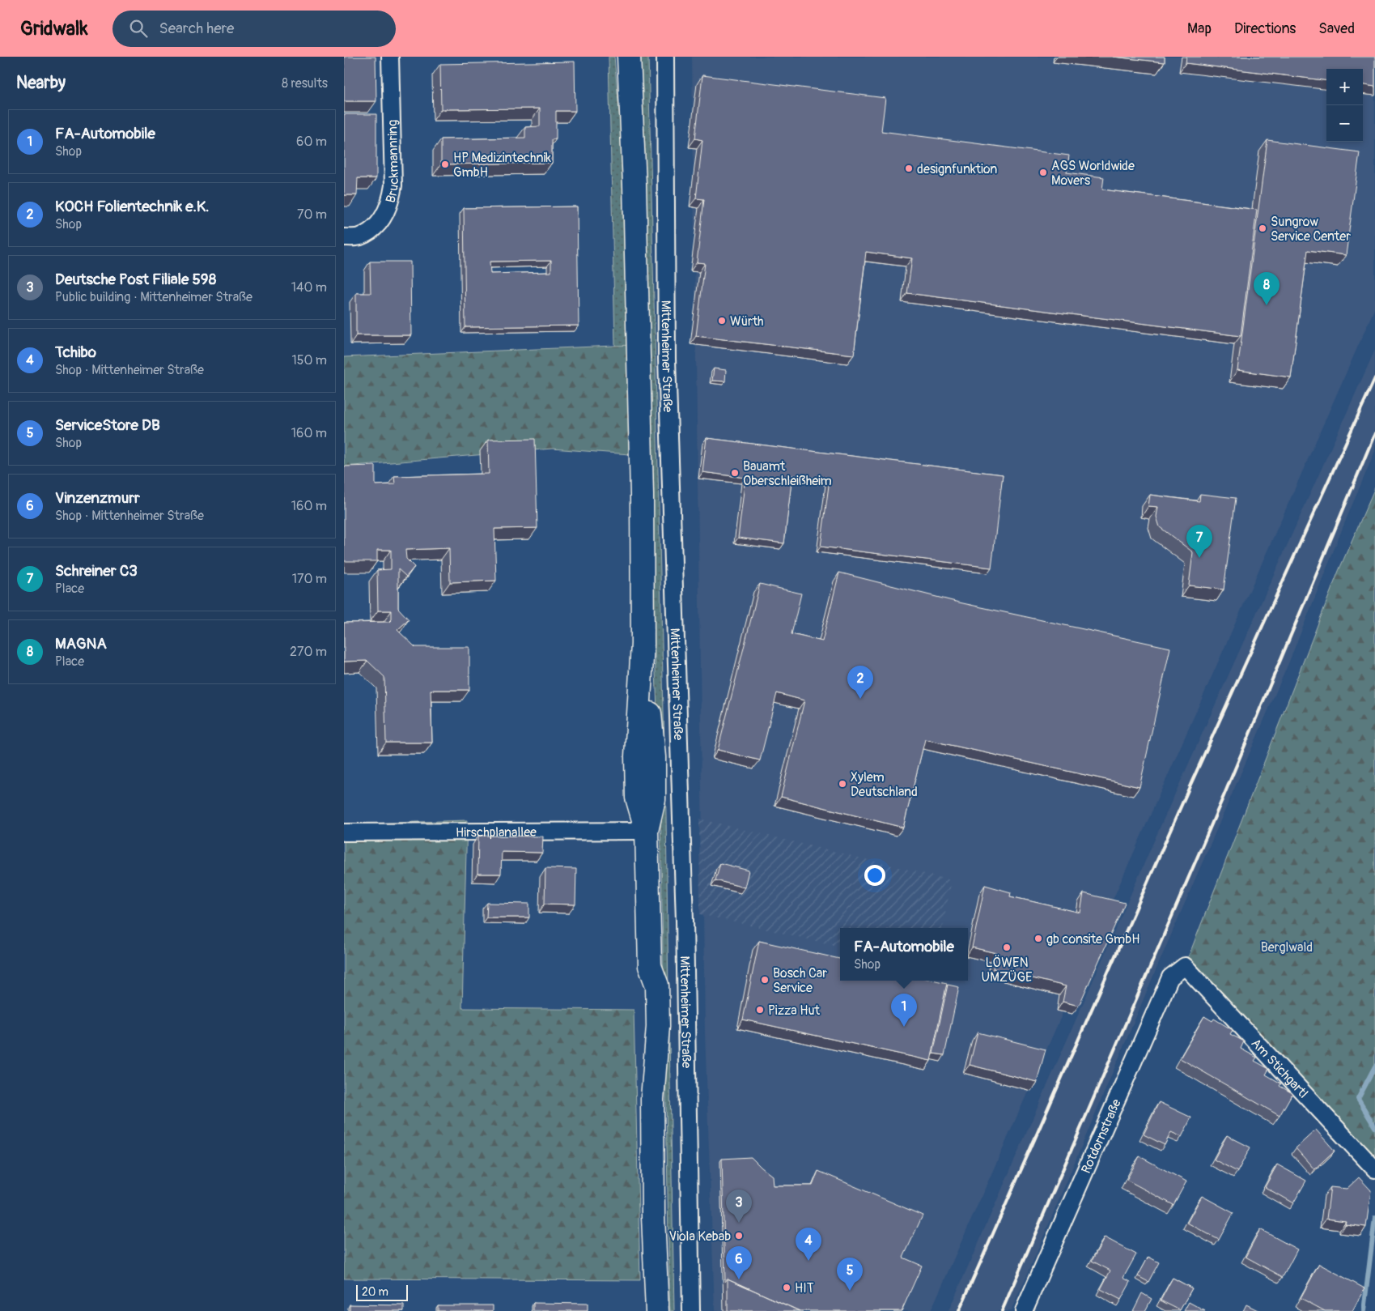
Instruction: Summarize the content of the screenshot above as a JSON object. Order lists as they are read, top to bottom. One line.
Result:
{"streets":{"street":["Bruckmannring","Mittenheimer Straße","Hirschplanallee","Am Stichgartl","Rotdornstraße"]},"crossings":[["Am Stichgartl","Rotdornstraße"]],"parks":["Berglwald"],"places":["HP Medizintechnik GmbH","designfunktion","AGS Worldwide Movers","Sungrow Service Center","Würth","Bauamt Oberschleißheim","Xylem Deutschland","gb consite GmbH","LÖWEN UMZÜGE","Bosch Car Service","Pizza Hut","Viola Kebab","HIT"],"scale_bar":"20 m","page":{"header":"Gridwalk","search":"Search here","nav":["Map","Directions","Saved"],"heading":["Nearby","8 results"],"map_buttons":["+","−"],"list":[{"mark":"1","name":"FA-Automobile","note":"Shop","value":"60 m"},{"mark":"2","name":"KOCH Folientechnik e.K.","note":"Shop","value":"70 m"},{"mark":"3","name":"Deutsche Post Filiale 598","note":"Public building · Mittenheimer Straße","value":"140 m"},{"mark":"4","name":"Tchibo","note":"Shop · Mittenheimer Straße","value":"150 m"},{"mark":"5","name":"ServiceStore DB","note":"Shop","value":"160 m"},{"mark":"6","name":"Vinzenzmurr","note":"Shop · Mittenheimer Straße","value":"160 m"},{"mark":"7","name":"Schreiner C3","note":"Place","value":"170 m"},{"mark":"8","name":"MAGNA","note":"Place","value":"270 m"}],"pins":["8","7","2","1","3","4","6","5"],"popup":["FA-Automobile","Shop"],"scale":"20 m"}}
